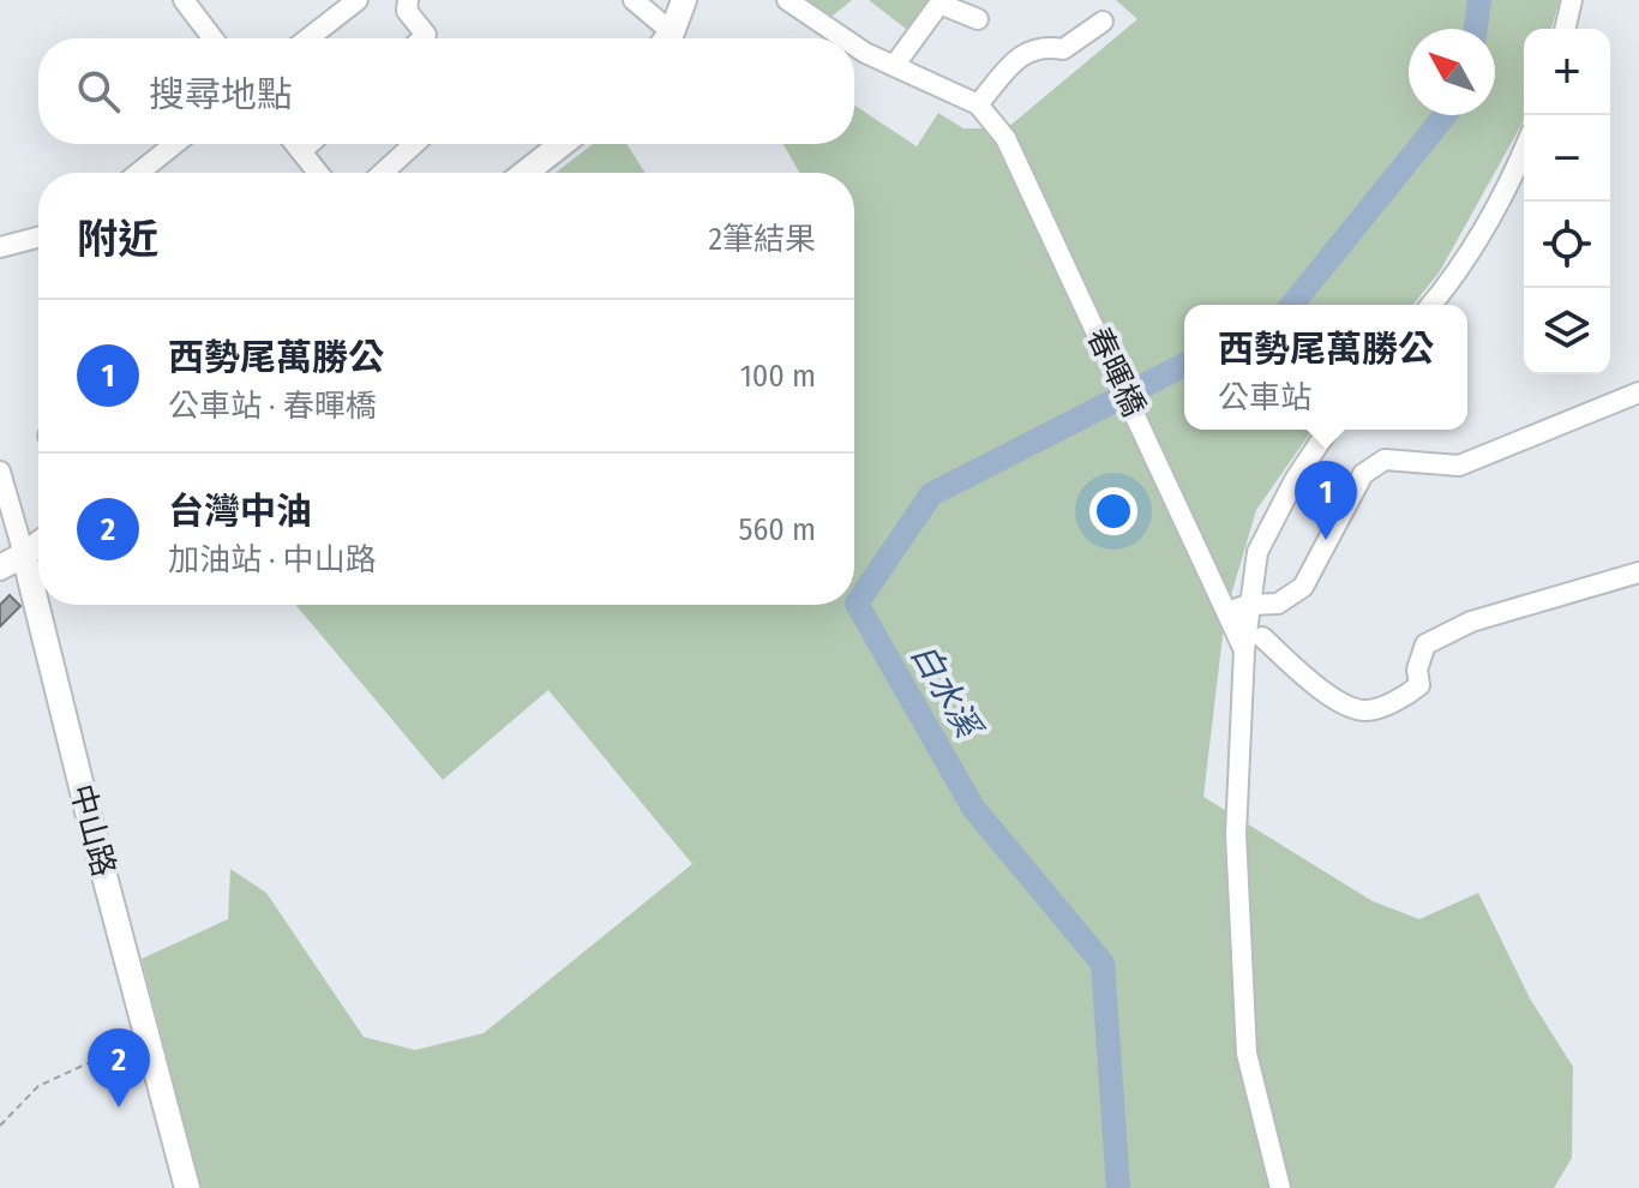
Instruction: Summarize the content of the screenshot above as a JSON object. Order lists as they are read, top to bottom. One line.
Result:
{"streets":{"main road":["中山路"],"street":["春暉橋"]},"water":["白水溪"],"north":"top left","page":{"map_buttons":["+","−"],"search":"搜尋地點","heading":["附近","2筆結果"],"list":[{"mark":"1","name":"西勢尾萬勝公","note":"公車站 · 春暉橋","value":"100 m"},{"mark":"2","name":"台灣中油","note":"加油站 · 中山路","value":"560 m"}],"popup":["西勢尾萬勝公","公車站"],"pins":["1","2"]}}
